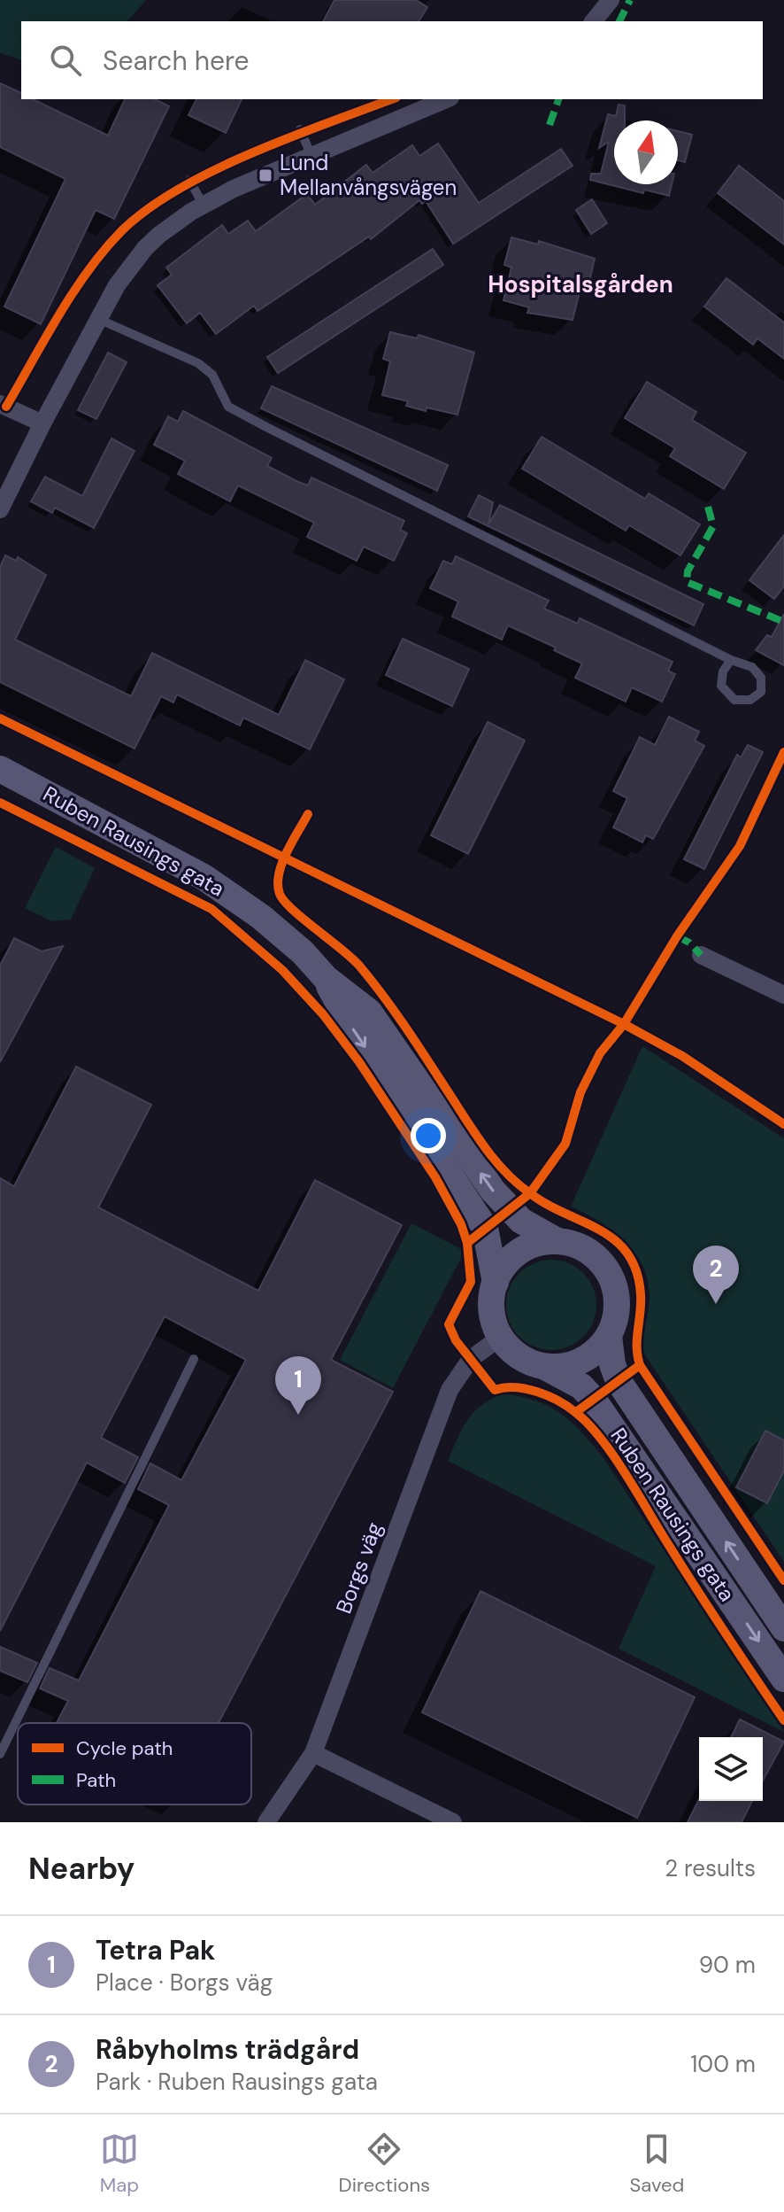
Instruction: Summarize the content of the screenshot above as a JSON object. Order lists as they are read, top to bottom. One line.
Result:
{"streets":{"main road":["Ruben Rausings gata"],"street":["Borgs väg"]},"crossings":[["Ruben Rausings gata","Borgs väg"]],"districts":["Hospitalsgården"],"places":{"transit":["Lund Mellanvångsvägen"]},"legend":["Cycle path","Path"],"north":"top","page":{"search":"Search here","pins":["2","1"],"heading":["Nearby","2 results"],"list":[{"mark":"1","name":"Tetra Pak","note":"Place · Borgs väg","value":"90 m"},{"mark":"2","name":"Råbyholms trädgård","note":"Park · Ruben Rausings gata","value":"100 m"}],"nav":["Map","Directions","Saved"]}}
